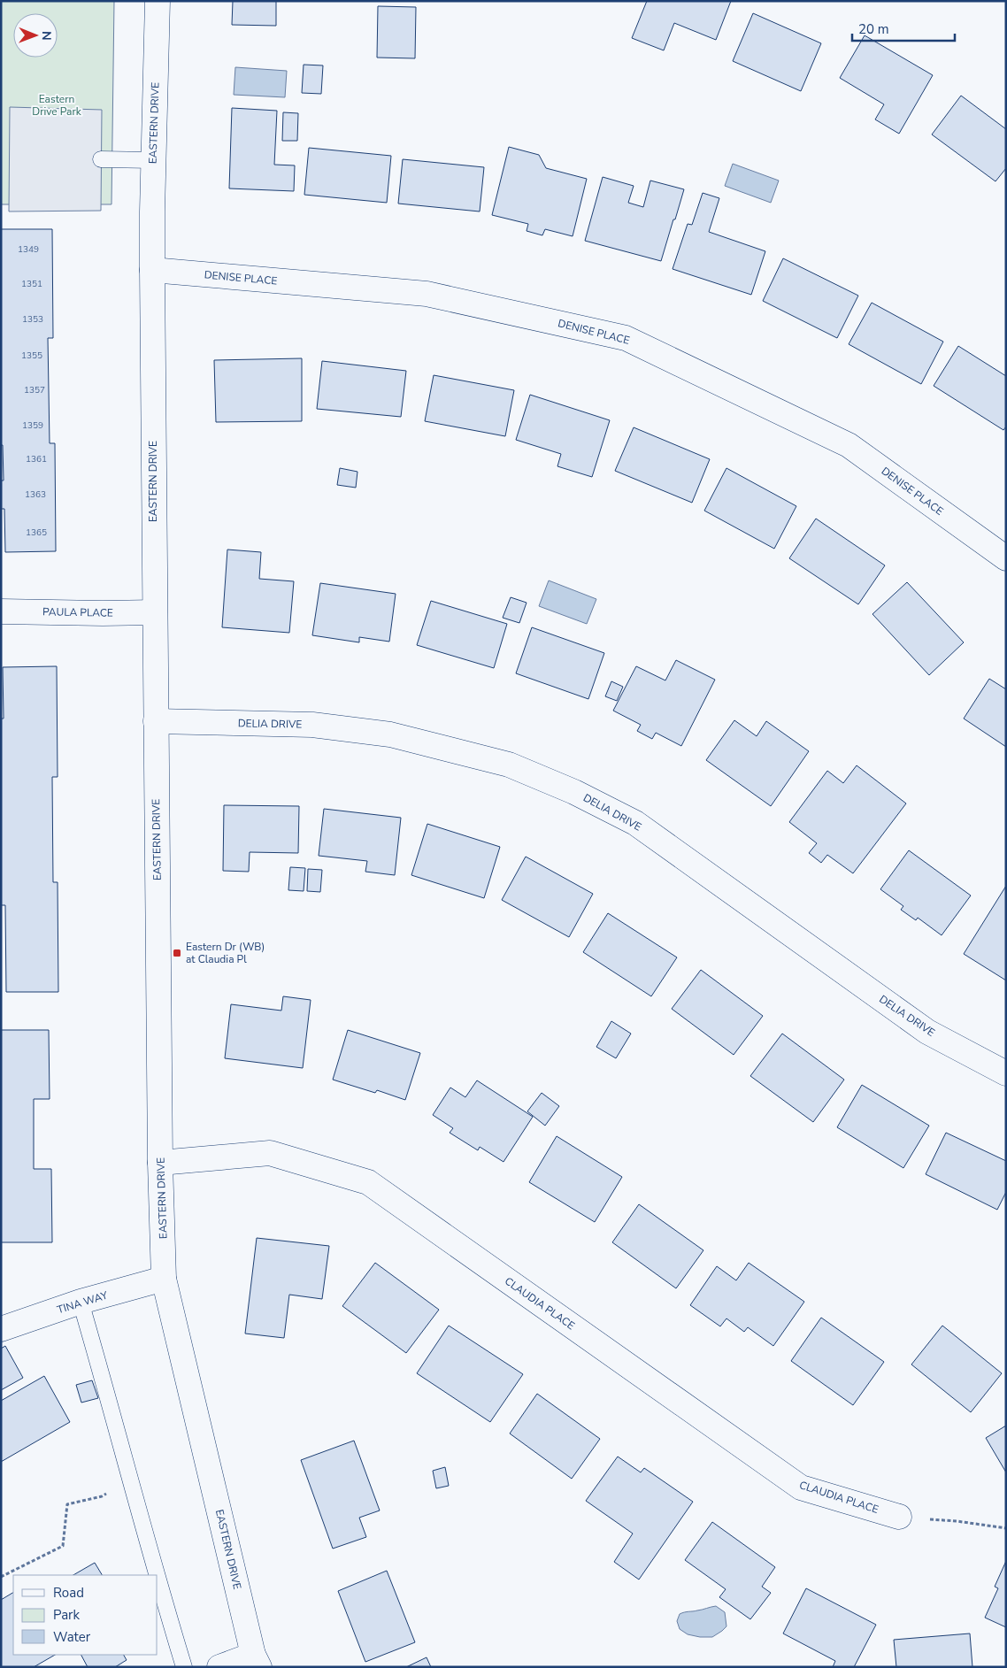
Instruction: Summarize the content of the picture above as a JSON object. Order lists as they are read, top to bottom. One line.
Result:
{"streets":{"street":["EASTERN DRIVE","DENISE PLACE","PAULA PLACE","DELIA DRIVE","TINA WAY","CLAUDIA PLACE"]},"crossings":[["EASTERN DRIVE","DENISE PLACE"],["EASTERN DRIVE","PAULA PLACE"],["EASTERN DRIVE","DELIA DRIVE"],["EASTERN DRIVE","TINA WAY"],["EASTERN DRIVE","CLAUDIA PLACE"]],"parks":["Eastern Drive Park"],"places":{"transit":["Eastern Dr (WB) at Claudia Pl"]},"house_numbers":["1349","1351","1353","1355","1357","1359","1361","1363","1365"],"legend":["Road","Park","Water"],"scale_bar":"20 m","north":"right"}
